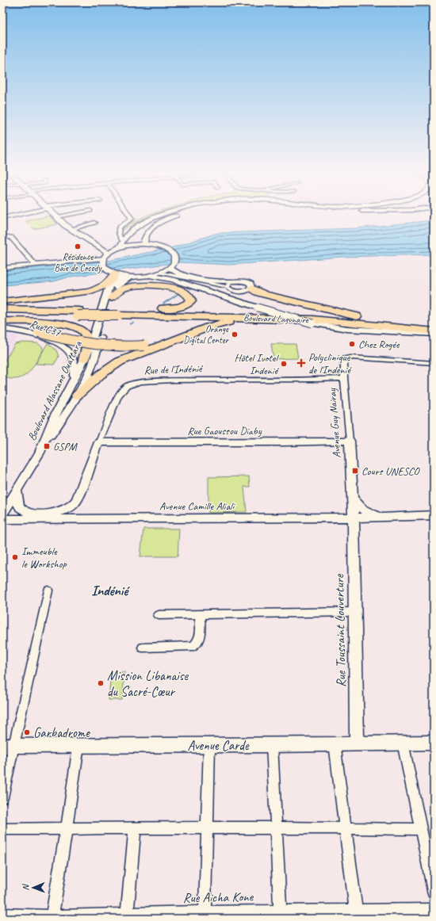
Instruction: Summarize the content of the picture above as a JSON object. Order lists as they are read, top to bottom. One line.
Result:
{"streets":{"highway":["Boulevard Lagunaire"],"main road":["Rue C37","Rue de l'Indénié","Boulevard Alassane Ouattara","Avenue Guy Nairay","Rue Gaoussou Diaby","Avenue Camille Aliali","Rue Toussaint Louverture","Avenue Carde"],"street":["Rue Aicha Kone"]},"crossings":[["Rue C37","Boulevard Alassane Ouattara"],["Rue de l'Indénié","Avenue Guy Nairay"],["Rue de l'Indénié","Rue Gaoussou Diaby"],["Avenue Guy Nairay","Rue Gaoussou Diaby"],["Avenue Guy Nairay","Avenue Camille Aliali"],["Avenue Guy Nairay","Rue Toussaint Louverture"],["Avenue Camille Aliali","Rue Toussaint Louverture"],["Rue Toussaint Louverture","Avenue Carde"]],"districts":["Indénié"],"places":{"other":["Résidence Baie de Cocody","Orange Digital Center","Chez Rogée","Hôtel Ivotel Indenié","Immeuble le Workshop","Mission Libanaise du Sacré-Cœur","Garbadrome"],"health":["Polyclinique de l'Indenié"],"transit":["GSPM","Cours UNESCO"]},"north":"left"}
